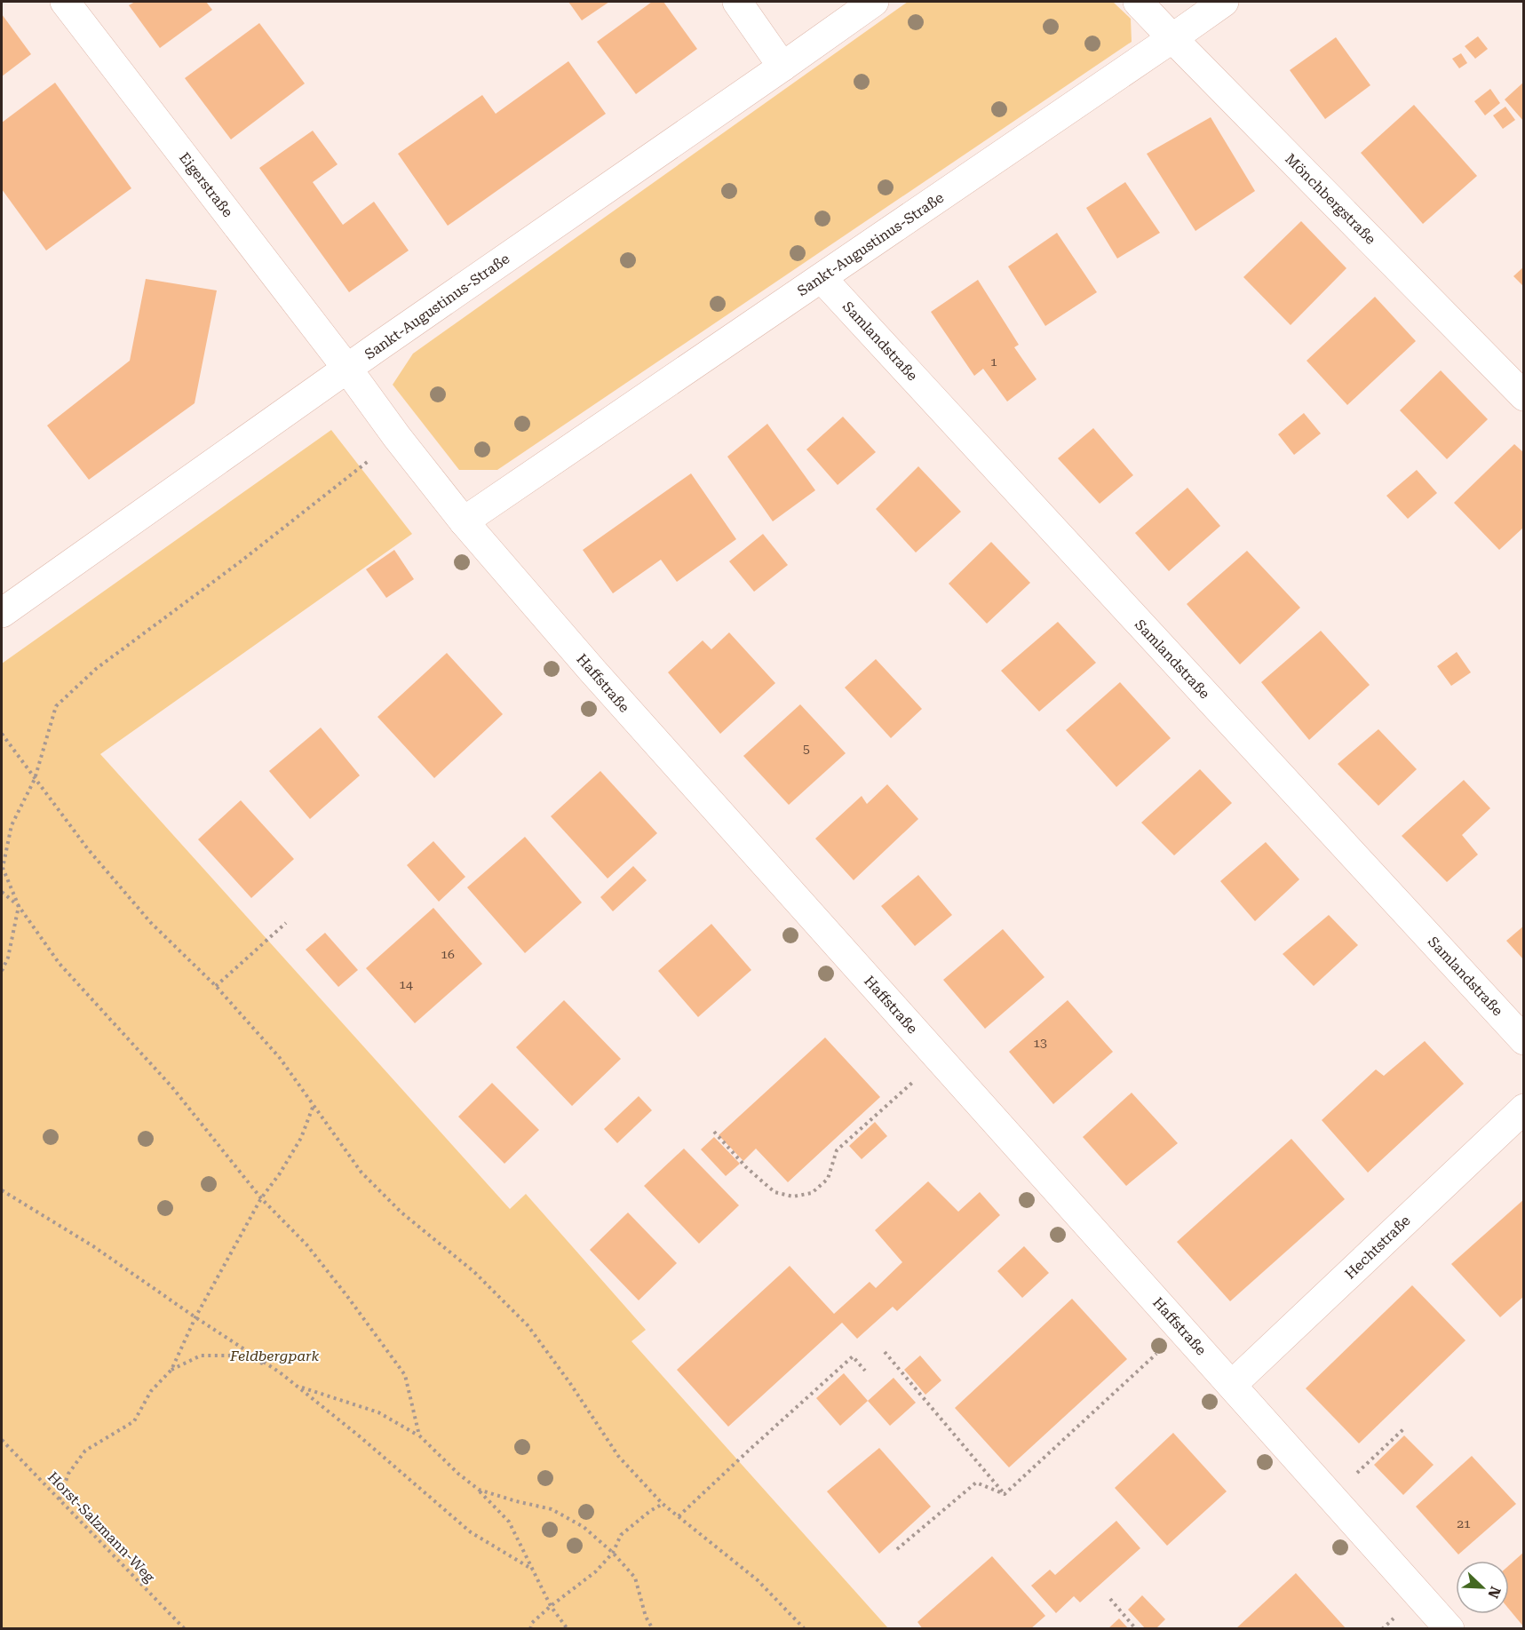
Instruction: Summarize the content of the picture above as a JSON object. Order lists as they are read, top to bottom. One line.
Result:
{"streets":{"street":["Eigerstraße","Mönchbergstraße","Sankt-Augustinus-Straße","Samlandstraße","Haffstraße","Hechtstraße"],"path":["Horst-Salzmann-Weg"]},"crossings":[["Eigerstraße","Sankt-Augustinus-Straße"],["Eigerstraße","Haffstraße"],["Mönchbergstraße","Sankt-Augustinus-Straße"],["Sankt-Augustinus-Straße","Samlandstraße"],["Sankt-Augustinus-Straße","Haffstraße"],["Haffstraße","Hechtstraße"]],"parks":["Feldbergpark"],"house_numbers":["1","5","16","14","13","21"],"north":"bottom right"}
